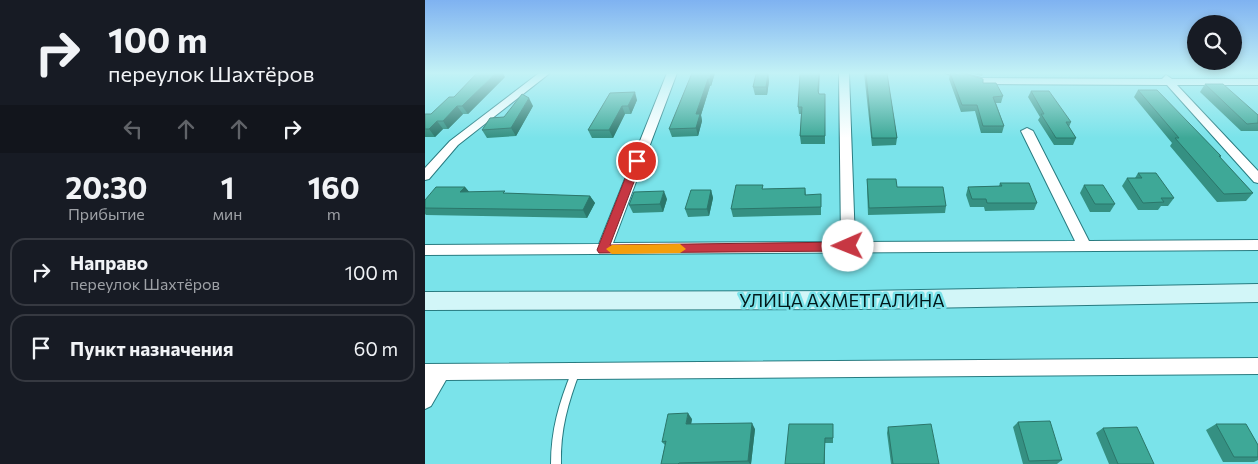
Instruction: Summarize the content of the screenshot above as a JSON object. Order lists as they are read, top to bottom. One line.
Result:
{"streets":{"main road":["УЛИЦА АХМЕТГАЛИНА"]},"page":{"turn":["100 m","переулок Шахтёров"],"eta":["20:30","Прибытие","1","мин","160","m"],"list":[{"name":"Направо","note":"переулок Шахтёров","value":"100 m"},{"name":"Пункт назначения","value":"60 m"}]}}
